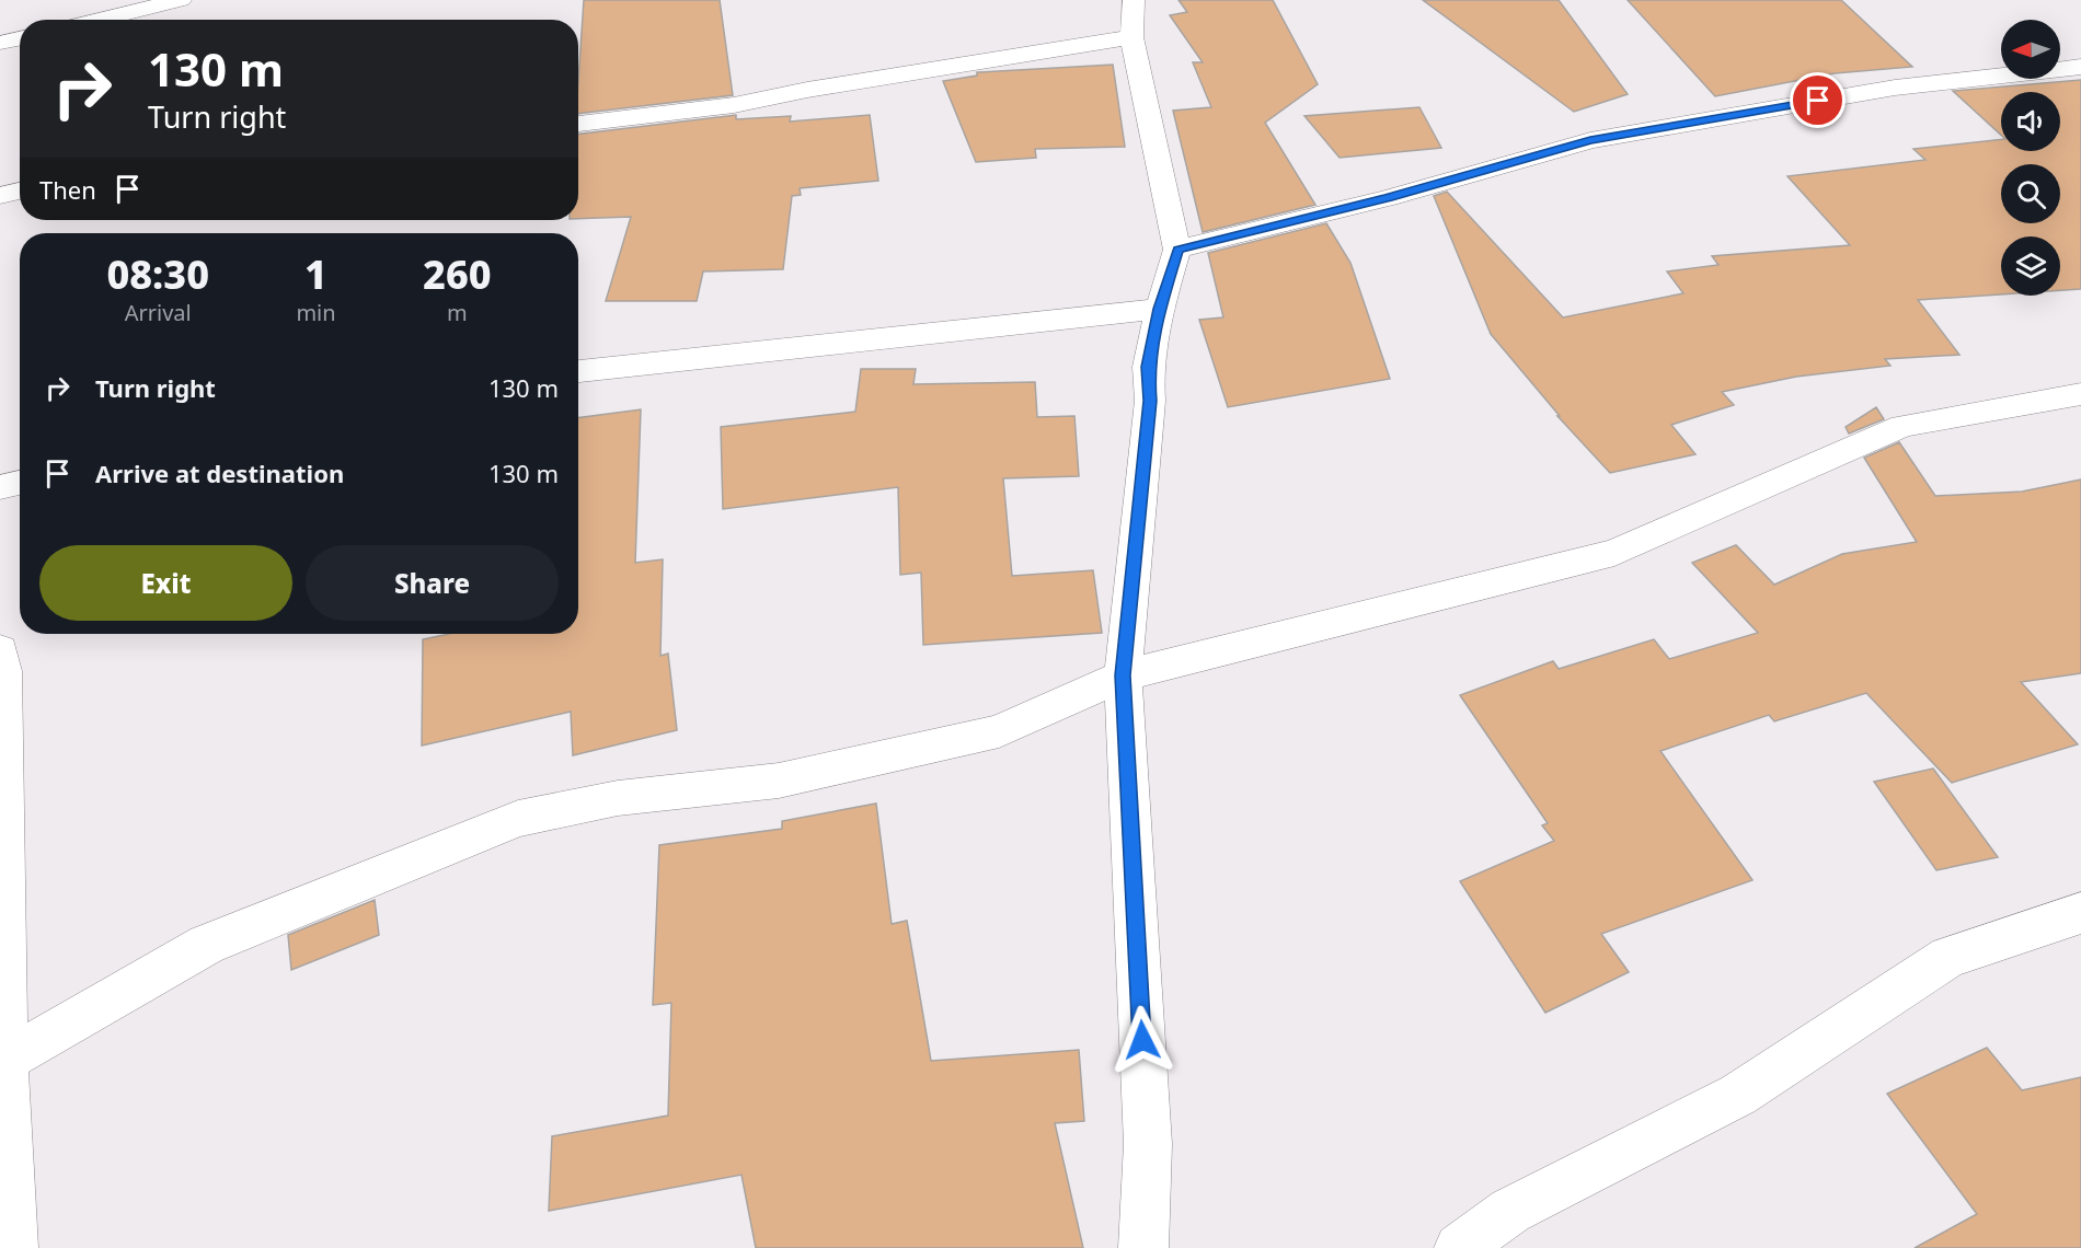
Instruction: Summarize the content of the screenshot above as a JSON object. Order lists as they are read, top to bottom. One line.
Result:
{"north":"left","page":{"turn":["130 m","Turn right"],"then":"Then","eta":["08:30","Arrival","1","min","260","m"],"list":[{"name":"Turn right","value":"130 m"},{"name":"Arrive at destination","value":"130 m"}],"buttons":["Exit","Share"]}}
